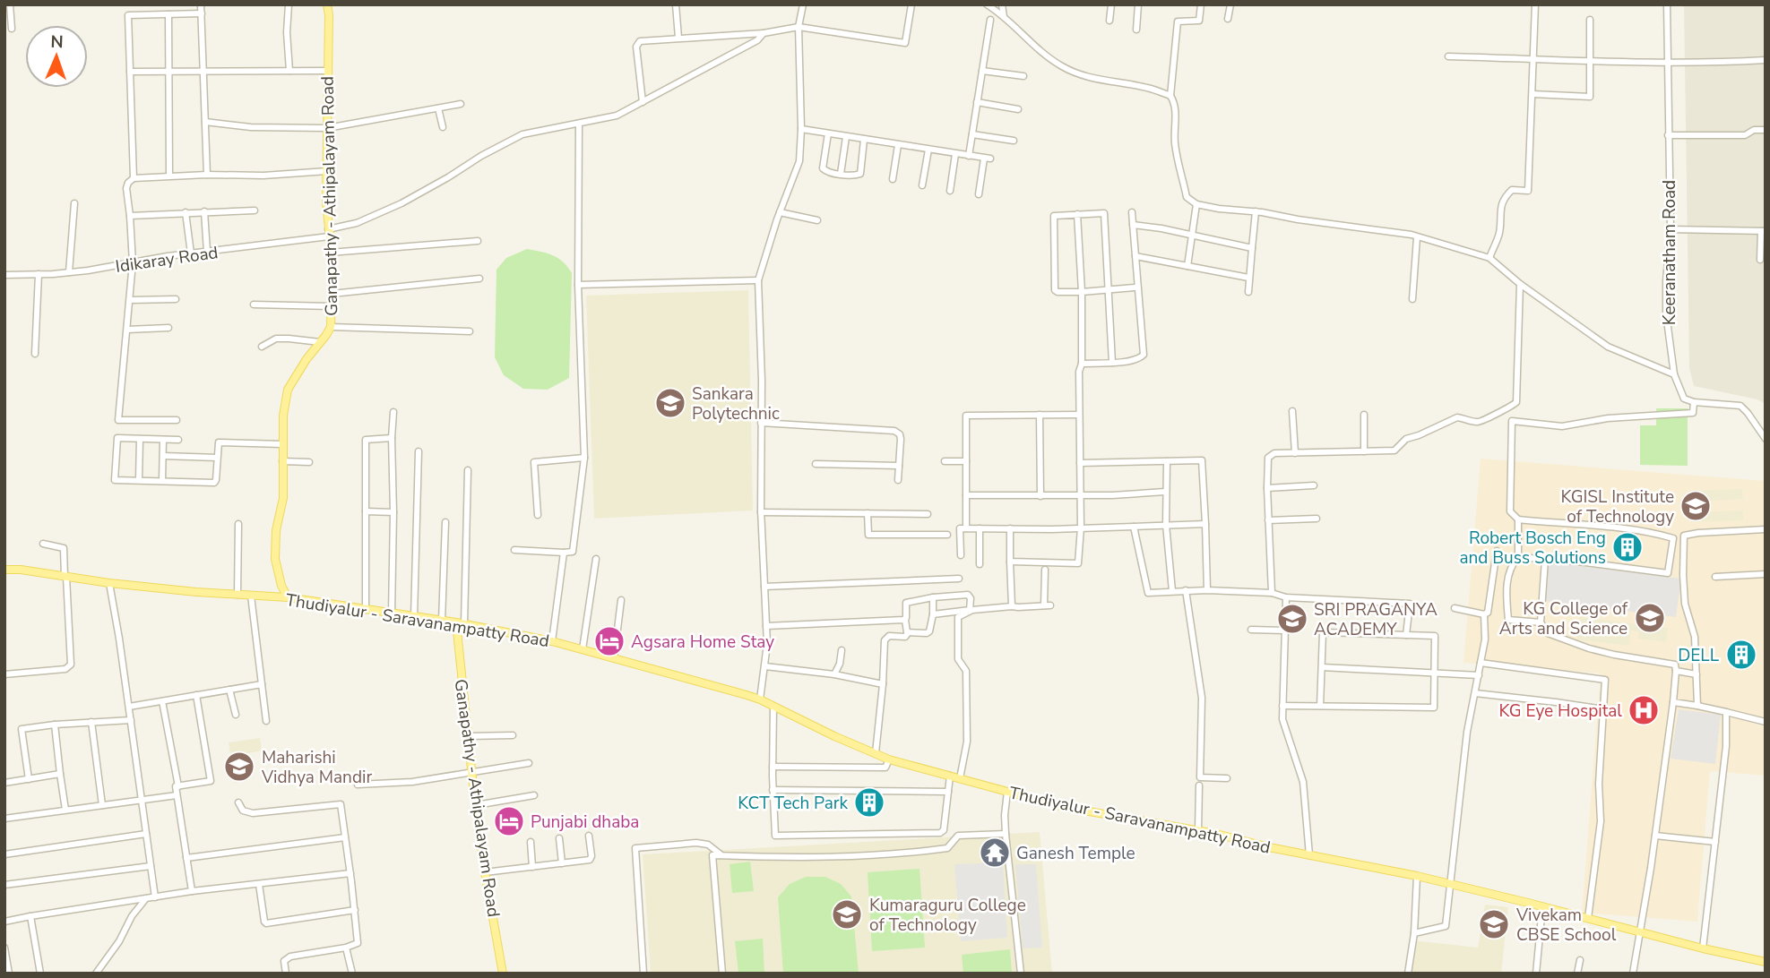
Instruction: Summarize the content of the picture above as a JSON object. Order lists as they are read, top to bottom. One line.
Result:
{"streets":{"main road":["Ganapathy - Athipalayam Road","Thudiyalur - Saravanampatty Road"],"street":["Keeranatham Road","Idikaray Road"]},"crossings":[["Ganapathy - Athipalayam Road","Idikaray Road"],["Ganapathy - Athipalayam Road","Thudiyalur - Saravanampatty Road"]],"places":{"school or university":["Sankara Polytechnic","KGISL Institute of Technology","KG College of Arts and Science","SRI PRAGANYA ACADEMY","Maharishi Vidhya Mandir","Kumaraguru College of Technology","Vivekam CBSE School"],"building":["Robert Bosch Eng and Buss Solutions","DELL","KCT Tech Park"],"hotel":["Agsara Home Stay","Punjabi dhaba"],"hospital":["KG Eye Hospital"],"temple":["Ganesh Temple"]},"north":"top"}
